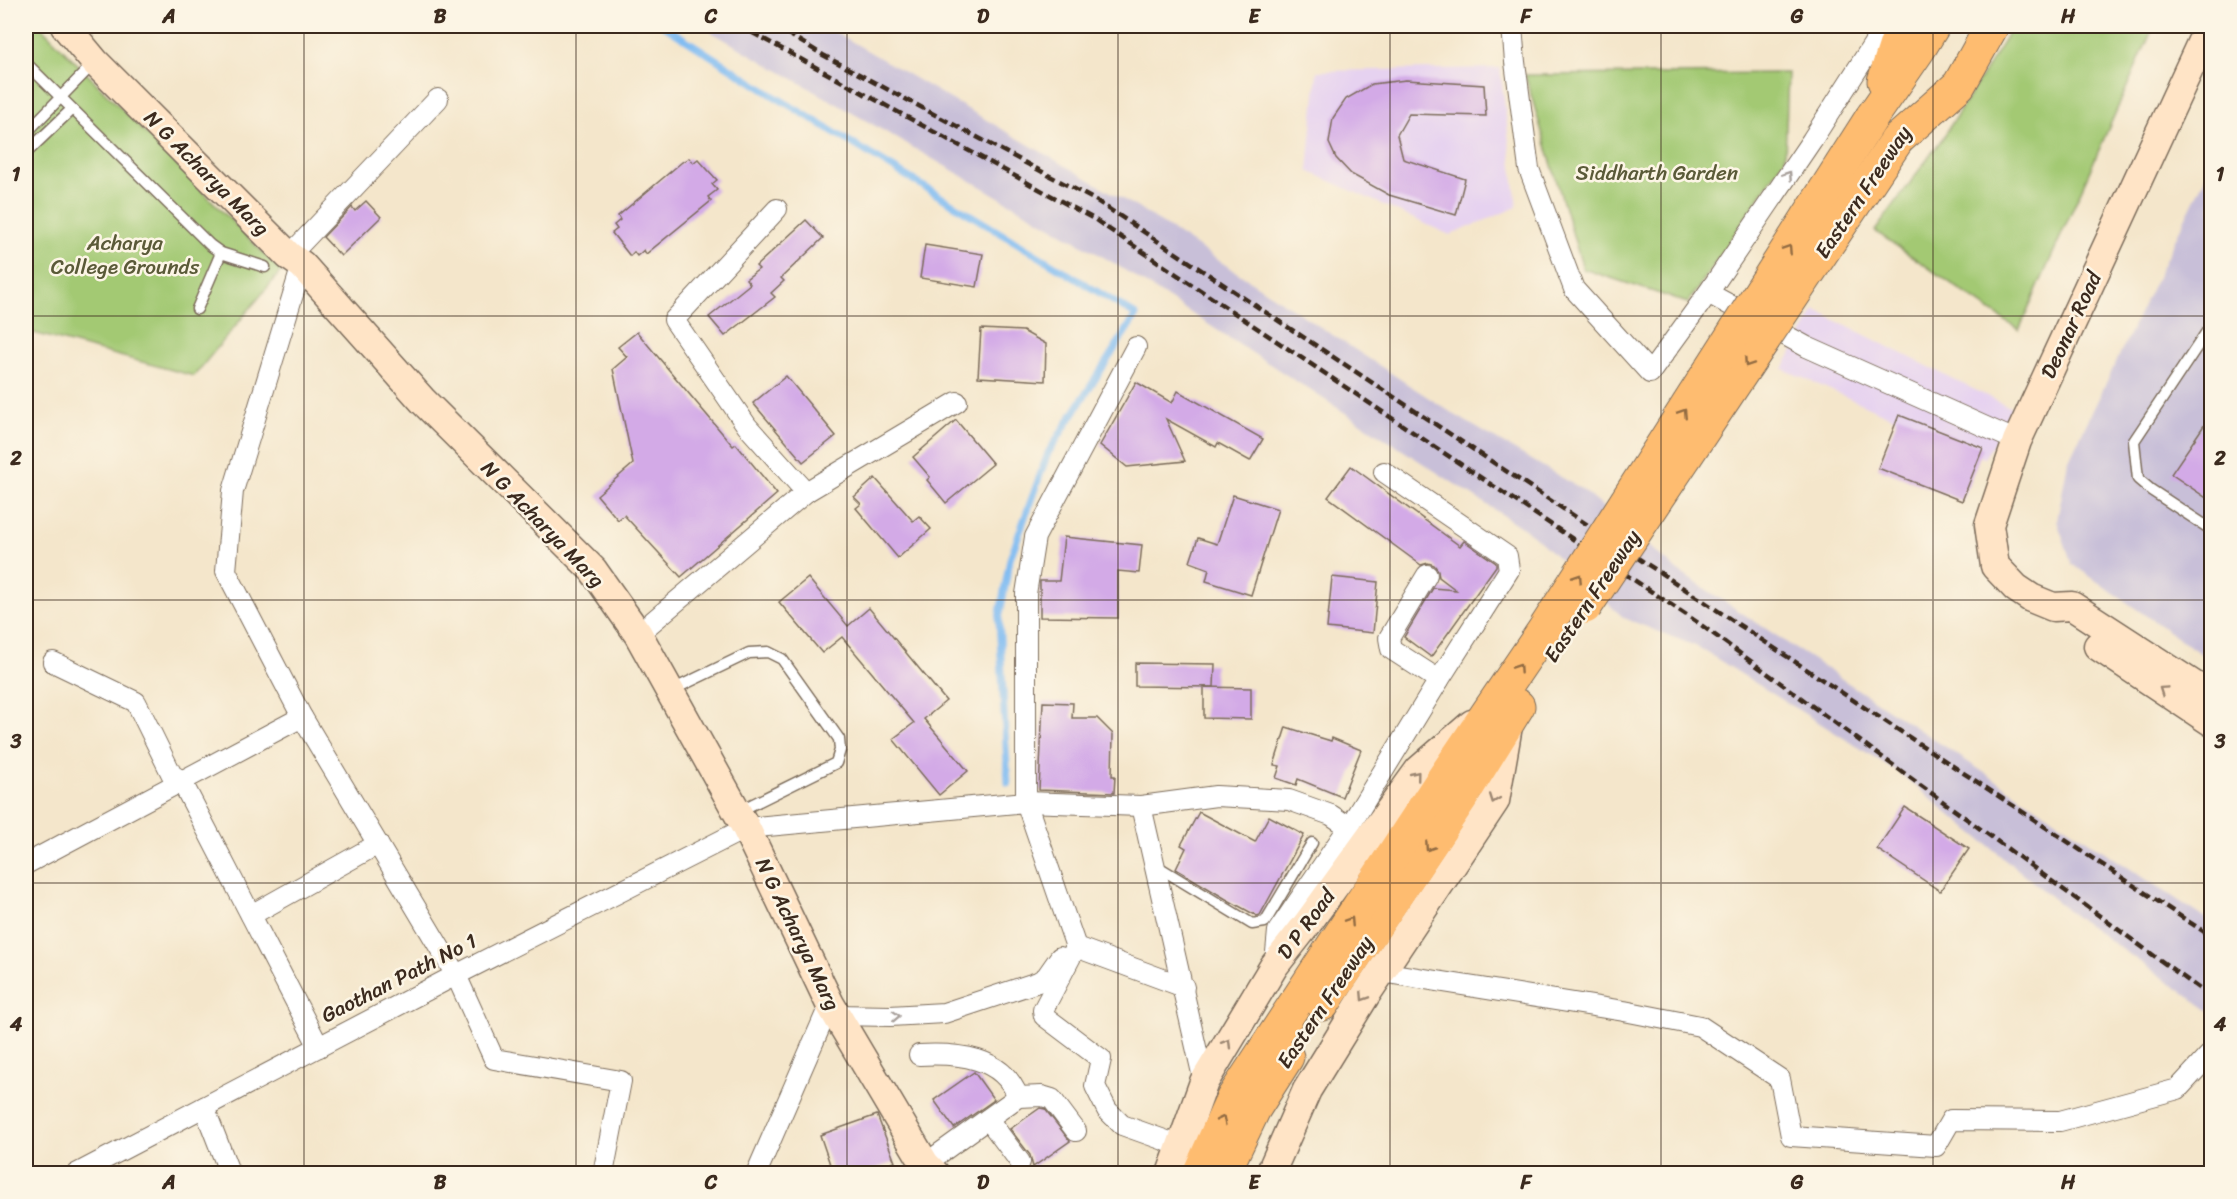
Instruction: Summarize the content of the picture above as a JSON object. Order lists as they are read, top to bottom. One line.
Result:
{"streets":{"highway":["Eastern Freeway"],"main road":["N G Acharya Marg","Deonar Road","D P Road"],"street":["Gaothan Path No 1"]},"crossings":[["N G Acharya Marg","Gaothan Path No 1"],["Eastern Freeway","D P Road"]],"parks":["Siddharth Garden","Acharya College Grounds"],"grid":{"columns":["A","B","C","D","E","F","G","H"],"rows":["1","2","3","4"]}}
